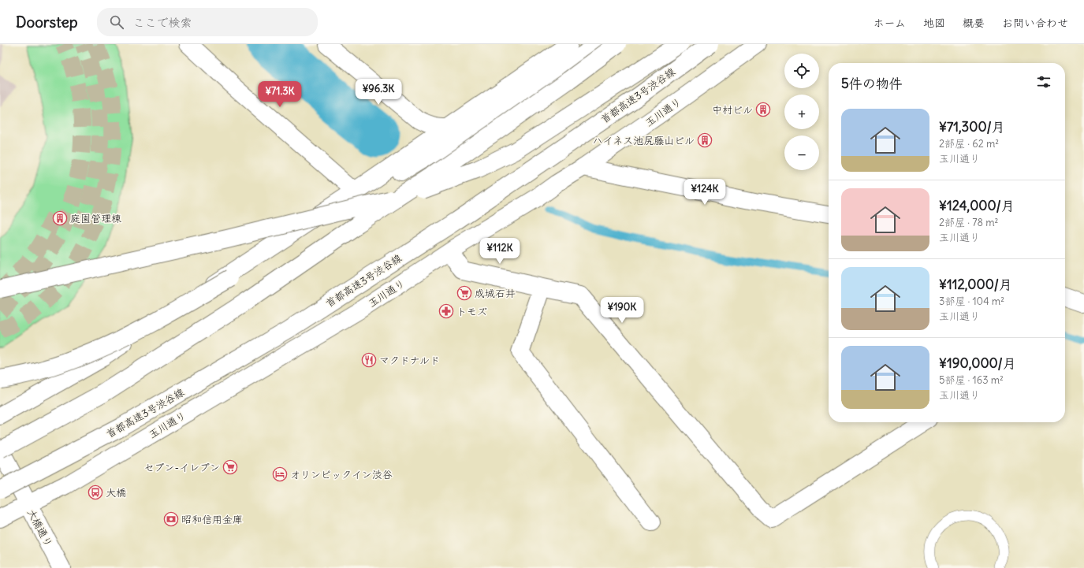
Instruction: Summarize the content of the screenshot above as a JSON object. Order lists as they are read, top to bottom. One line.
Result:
{"streets":{"main road":["首都高速3号渋谷線","玉川通り","大橋通り"]},"crossings":[["玉川通り","大橋通り"]],"places":{"building":["中村ビル","ハイネス池尻藤山ビル","庭園管理棟"],"supermarket":["成城石井","セブン-イレブン"],"pharmacy":["トモズ"],"restaurant":["マクドナルド"],"hotel":["オリンピックイン渋谷"],"bus stop":["大橋"],"bank":["昭和信用金庫"]},"page":{"header":"Doorstep","search":"ここで検索","nav":["ホーム","地図","概要","お問い合わせ"],"map_buttons":["+","−"],"heading":"5件の物件","price":["¥96.3K","¥71.3K","¥124K","¥112K","¥190K"],"list":[{"name":"¥71,300/月","note":"2部屋 · 62 m² · 玉川通り"},{"name":"¥124,000/月","note":"2部屋 · 78 m² · 玉川通り"},{"name":"¥112,000/月","note":"3部屋 · 104 m² · 玉川通り"},{"name":"¥190,000/月","note":"5部屋 · 163 m² · 玉川通り"}]}}
